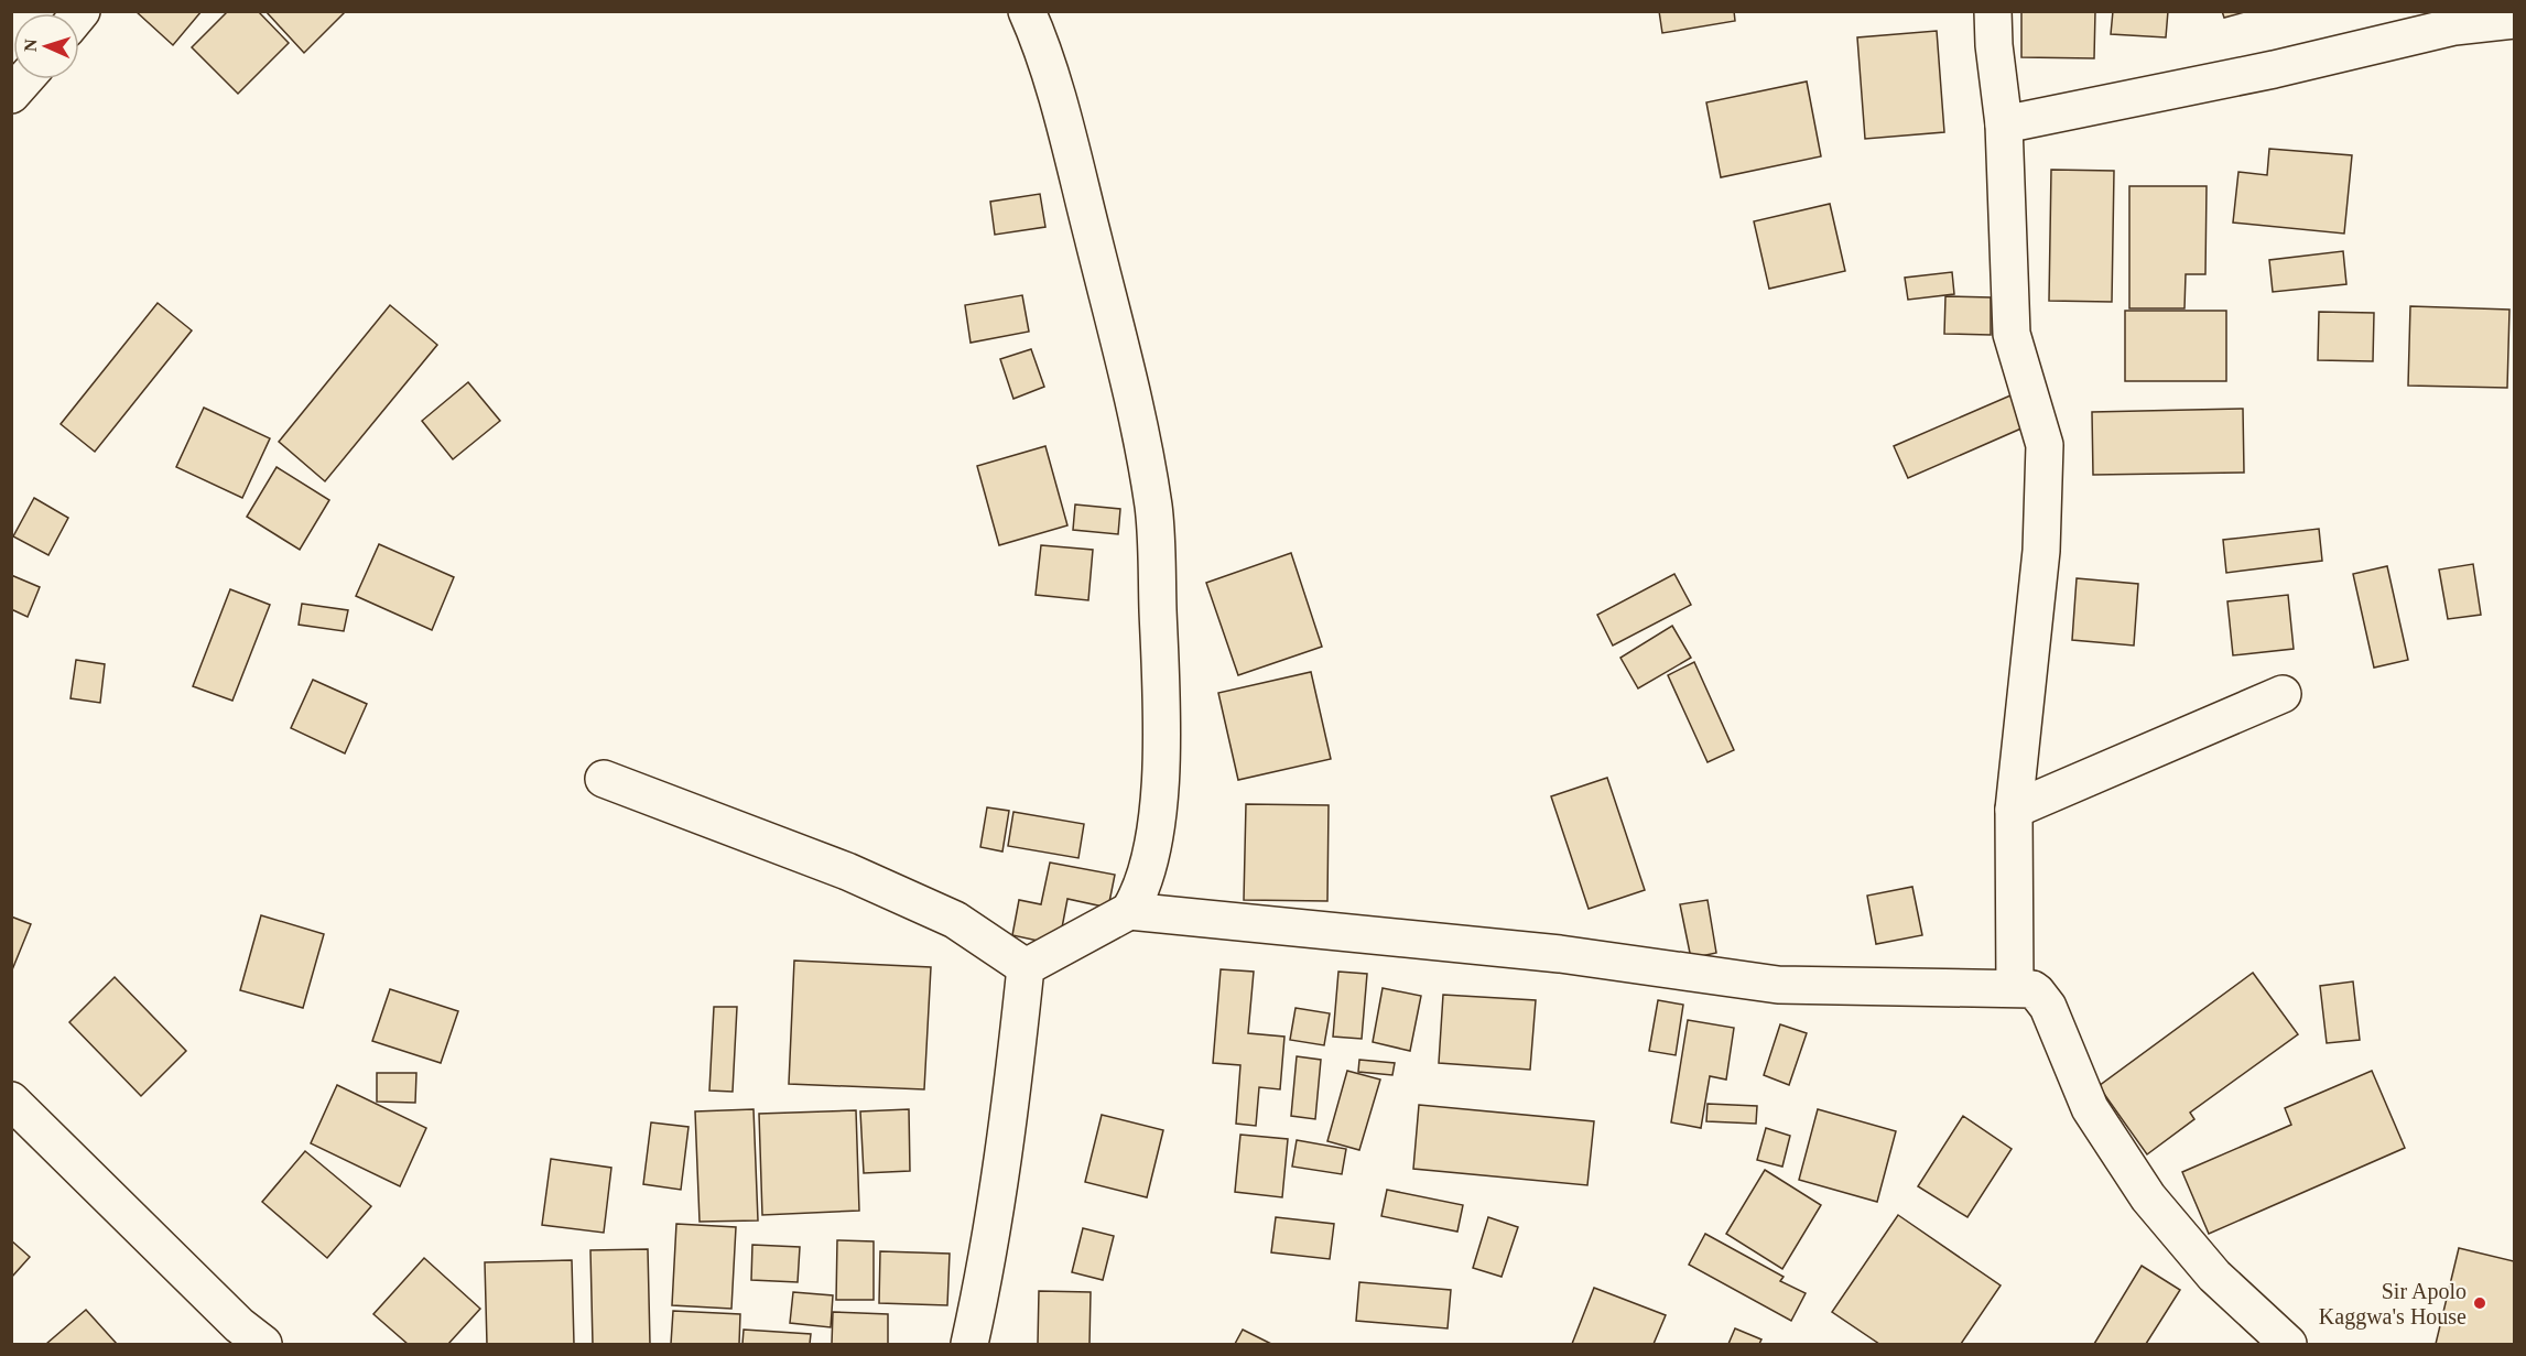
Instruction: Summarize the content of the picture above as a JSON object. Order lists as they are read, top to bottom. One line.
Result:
{"places":["Sir Apolo Kaggwa's House"],"north":"left"}
